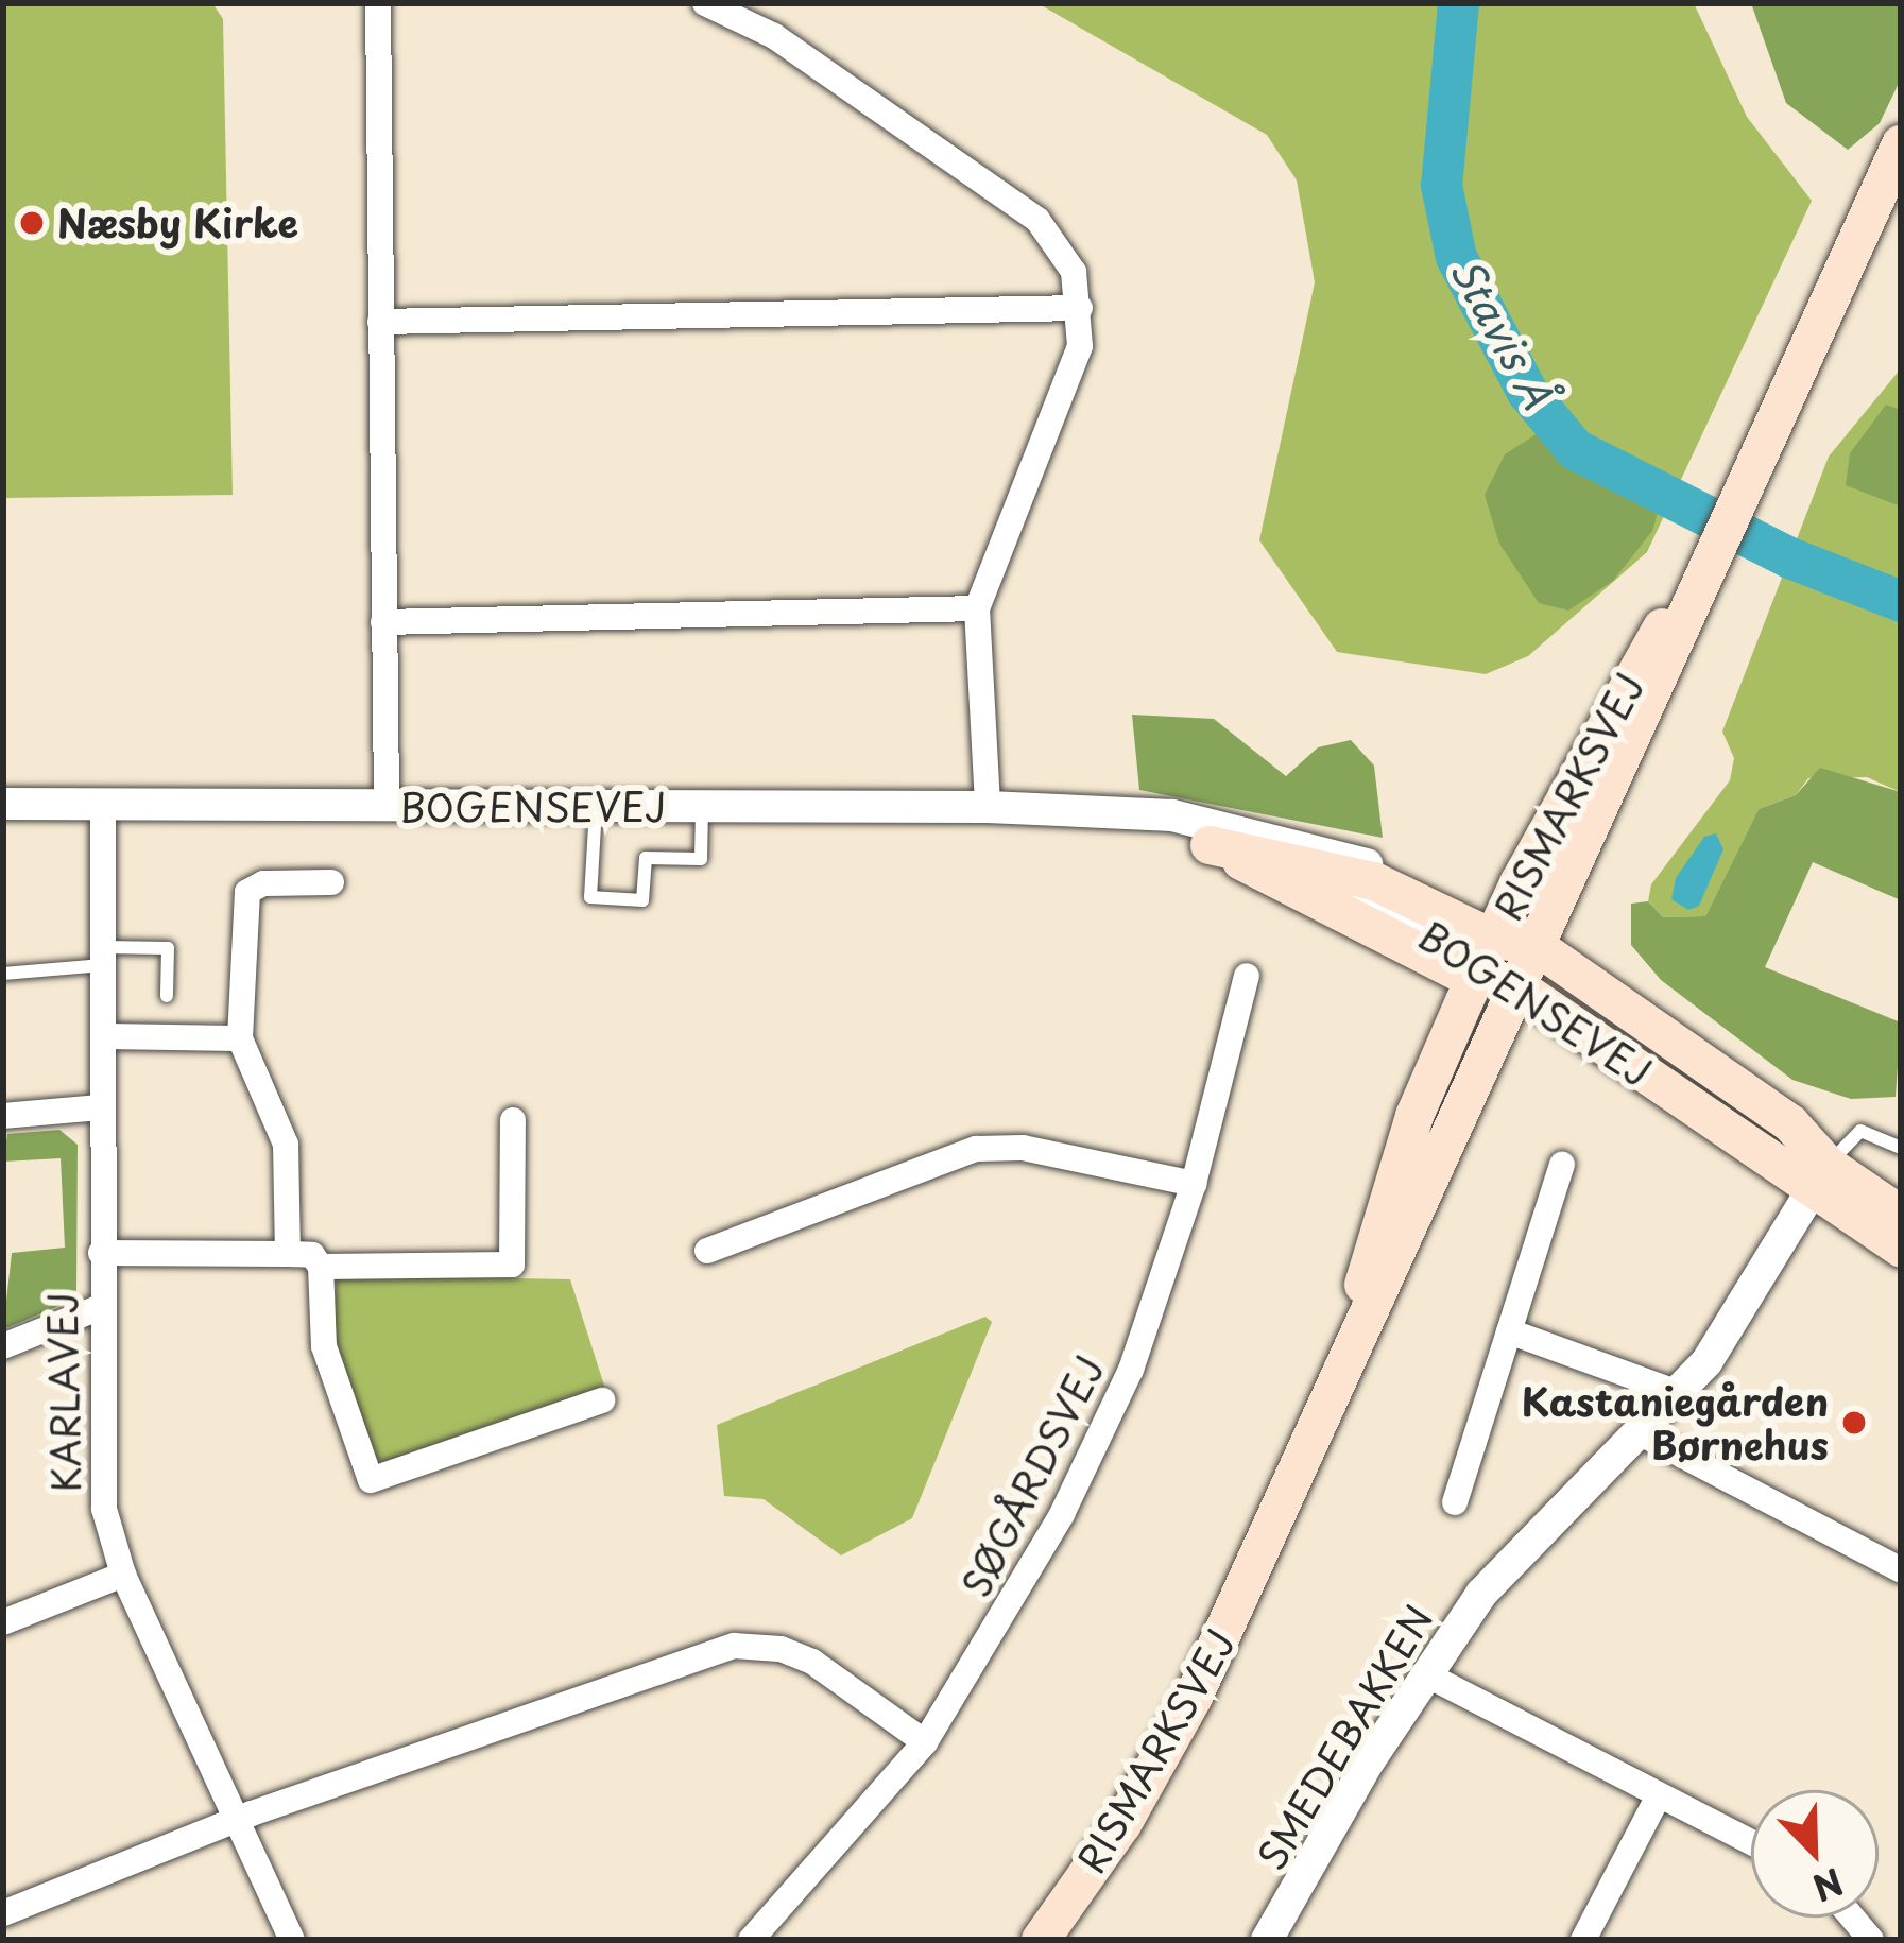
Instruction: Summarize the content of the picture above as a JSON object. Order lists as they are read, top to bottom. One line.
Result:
{"streets":{"main road":["RISMARKSVEJ","BOGENSEVEJ"],"street":["KARLAVEJ","SØGÅRDSVEJ","SMEDEBAKKEN"]},"crossings":[["RISMARKSVEJ","BOGENSEVEJ"],["BOGENSEVEJ","KARLAVEJ"],["BOGENSEVEJ","SMEDEBAKKEN"]],"water":["Stavis Å"],"places":["Næsby Kirke","Kastaniegården Børnehus"],"north":"bottom right"}
